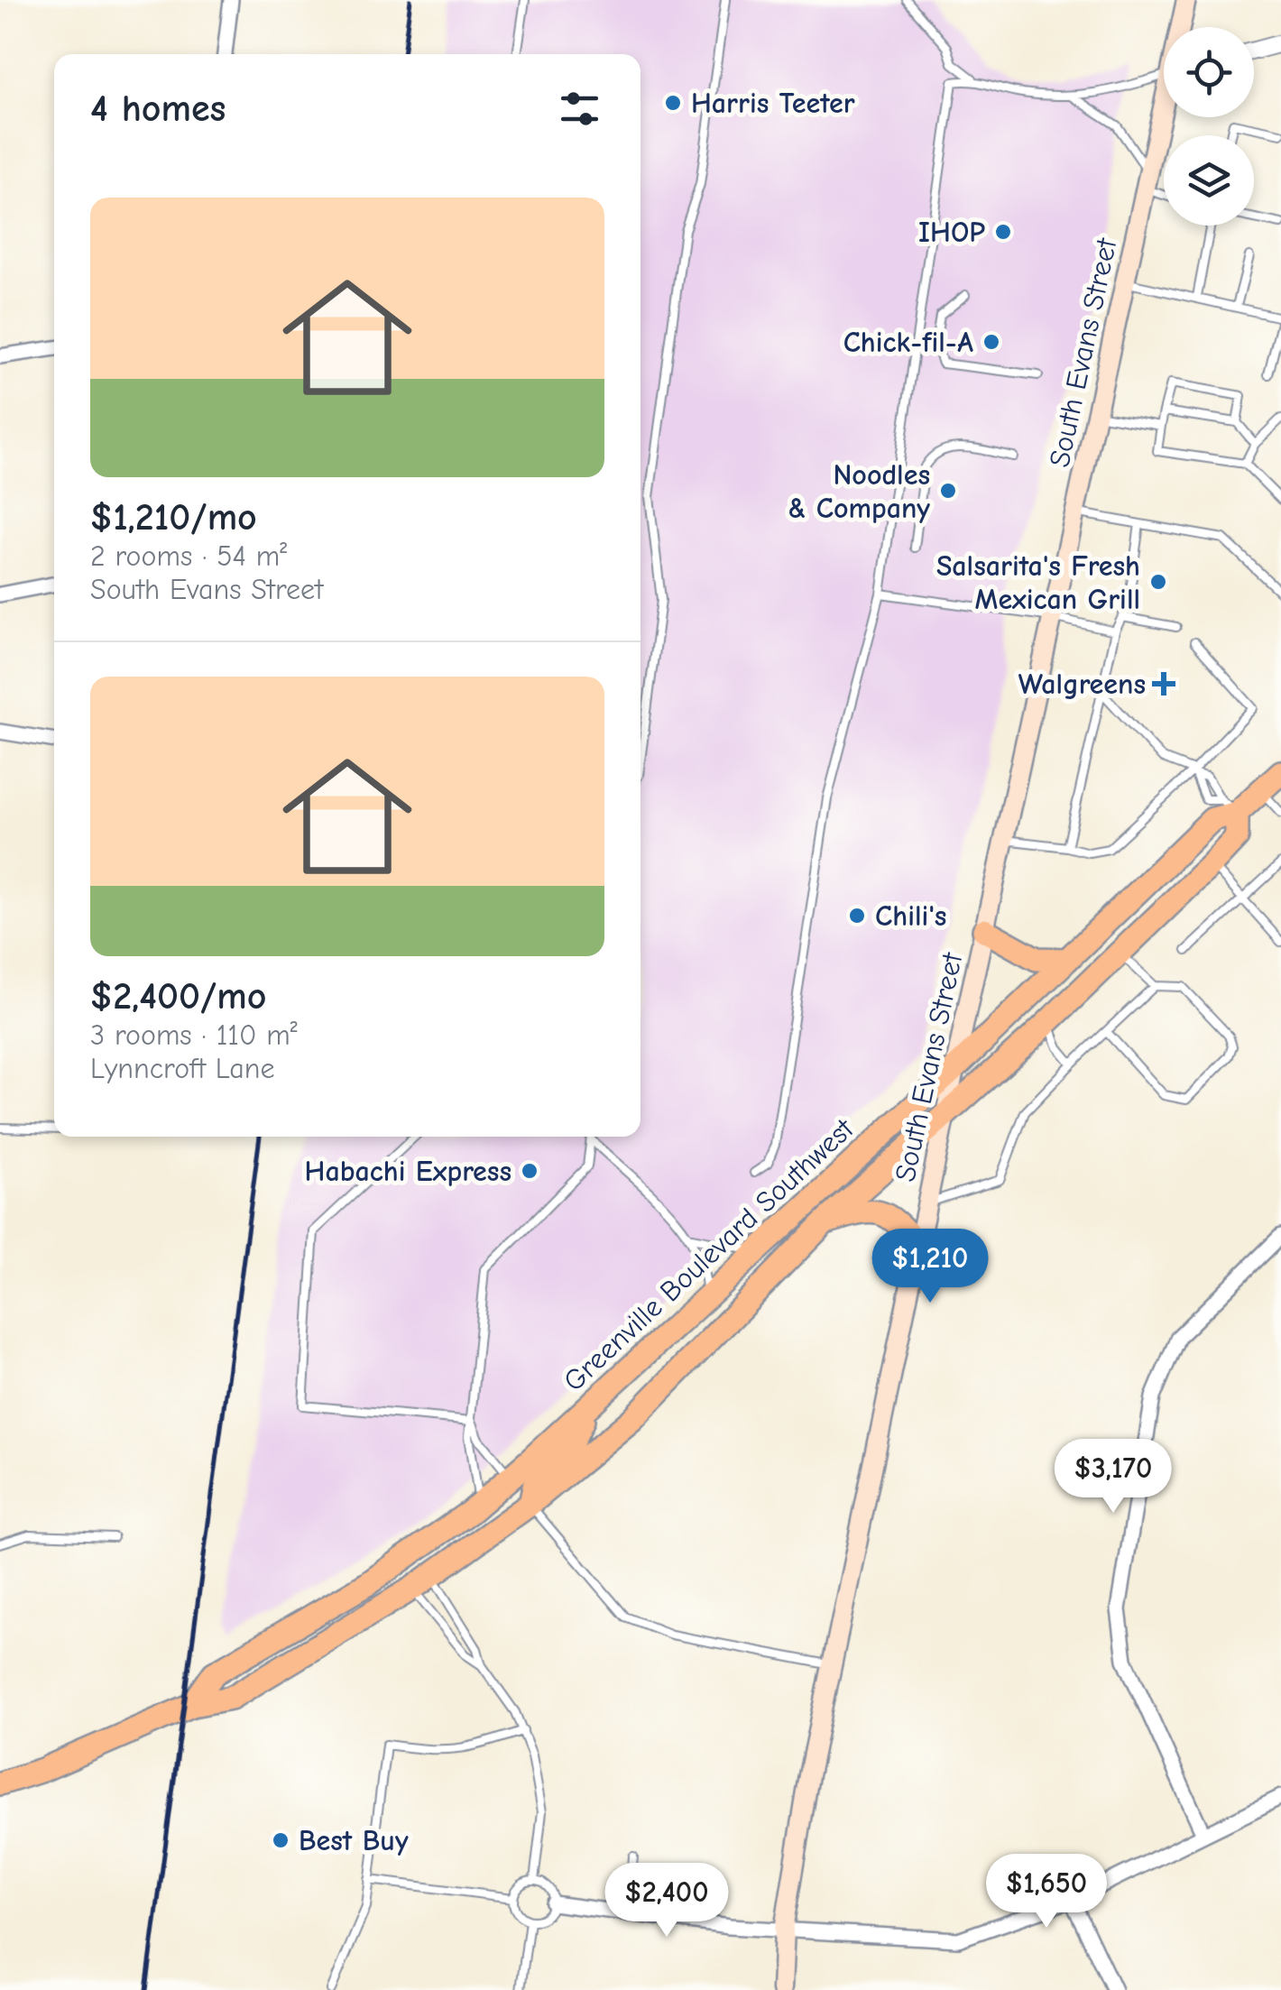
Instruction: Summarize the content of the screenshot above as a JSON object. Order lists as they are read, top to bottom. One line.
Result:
{"streets":{"highway":["Greenville Boulevard Southwest"],"main road":["South Evans Street"]},"crossings":[["South Evans Street","Greenville Boulevard Southwest"]],"places":{"other":["Harris Teeter","IHOP","Chick-fil-A","Noodles & Company","Salsarita's Fresh Mexican Grill","Chili's","Habachi Express","Best Buy"],"health":["Walgreens"]},"page":{"heading":"4 homes","list":[{"name":"$1,210/mo","note":"2 rooms · 54 m² · South Evans Street"},{"name":"$2,400/mo","note":"3 rooms · 110 m² · Lynncroft Lane"}],"price":["$1,210","$3,170","$1,650","$2,400"]}}
